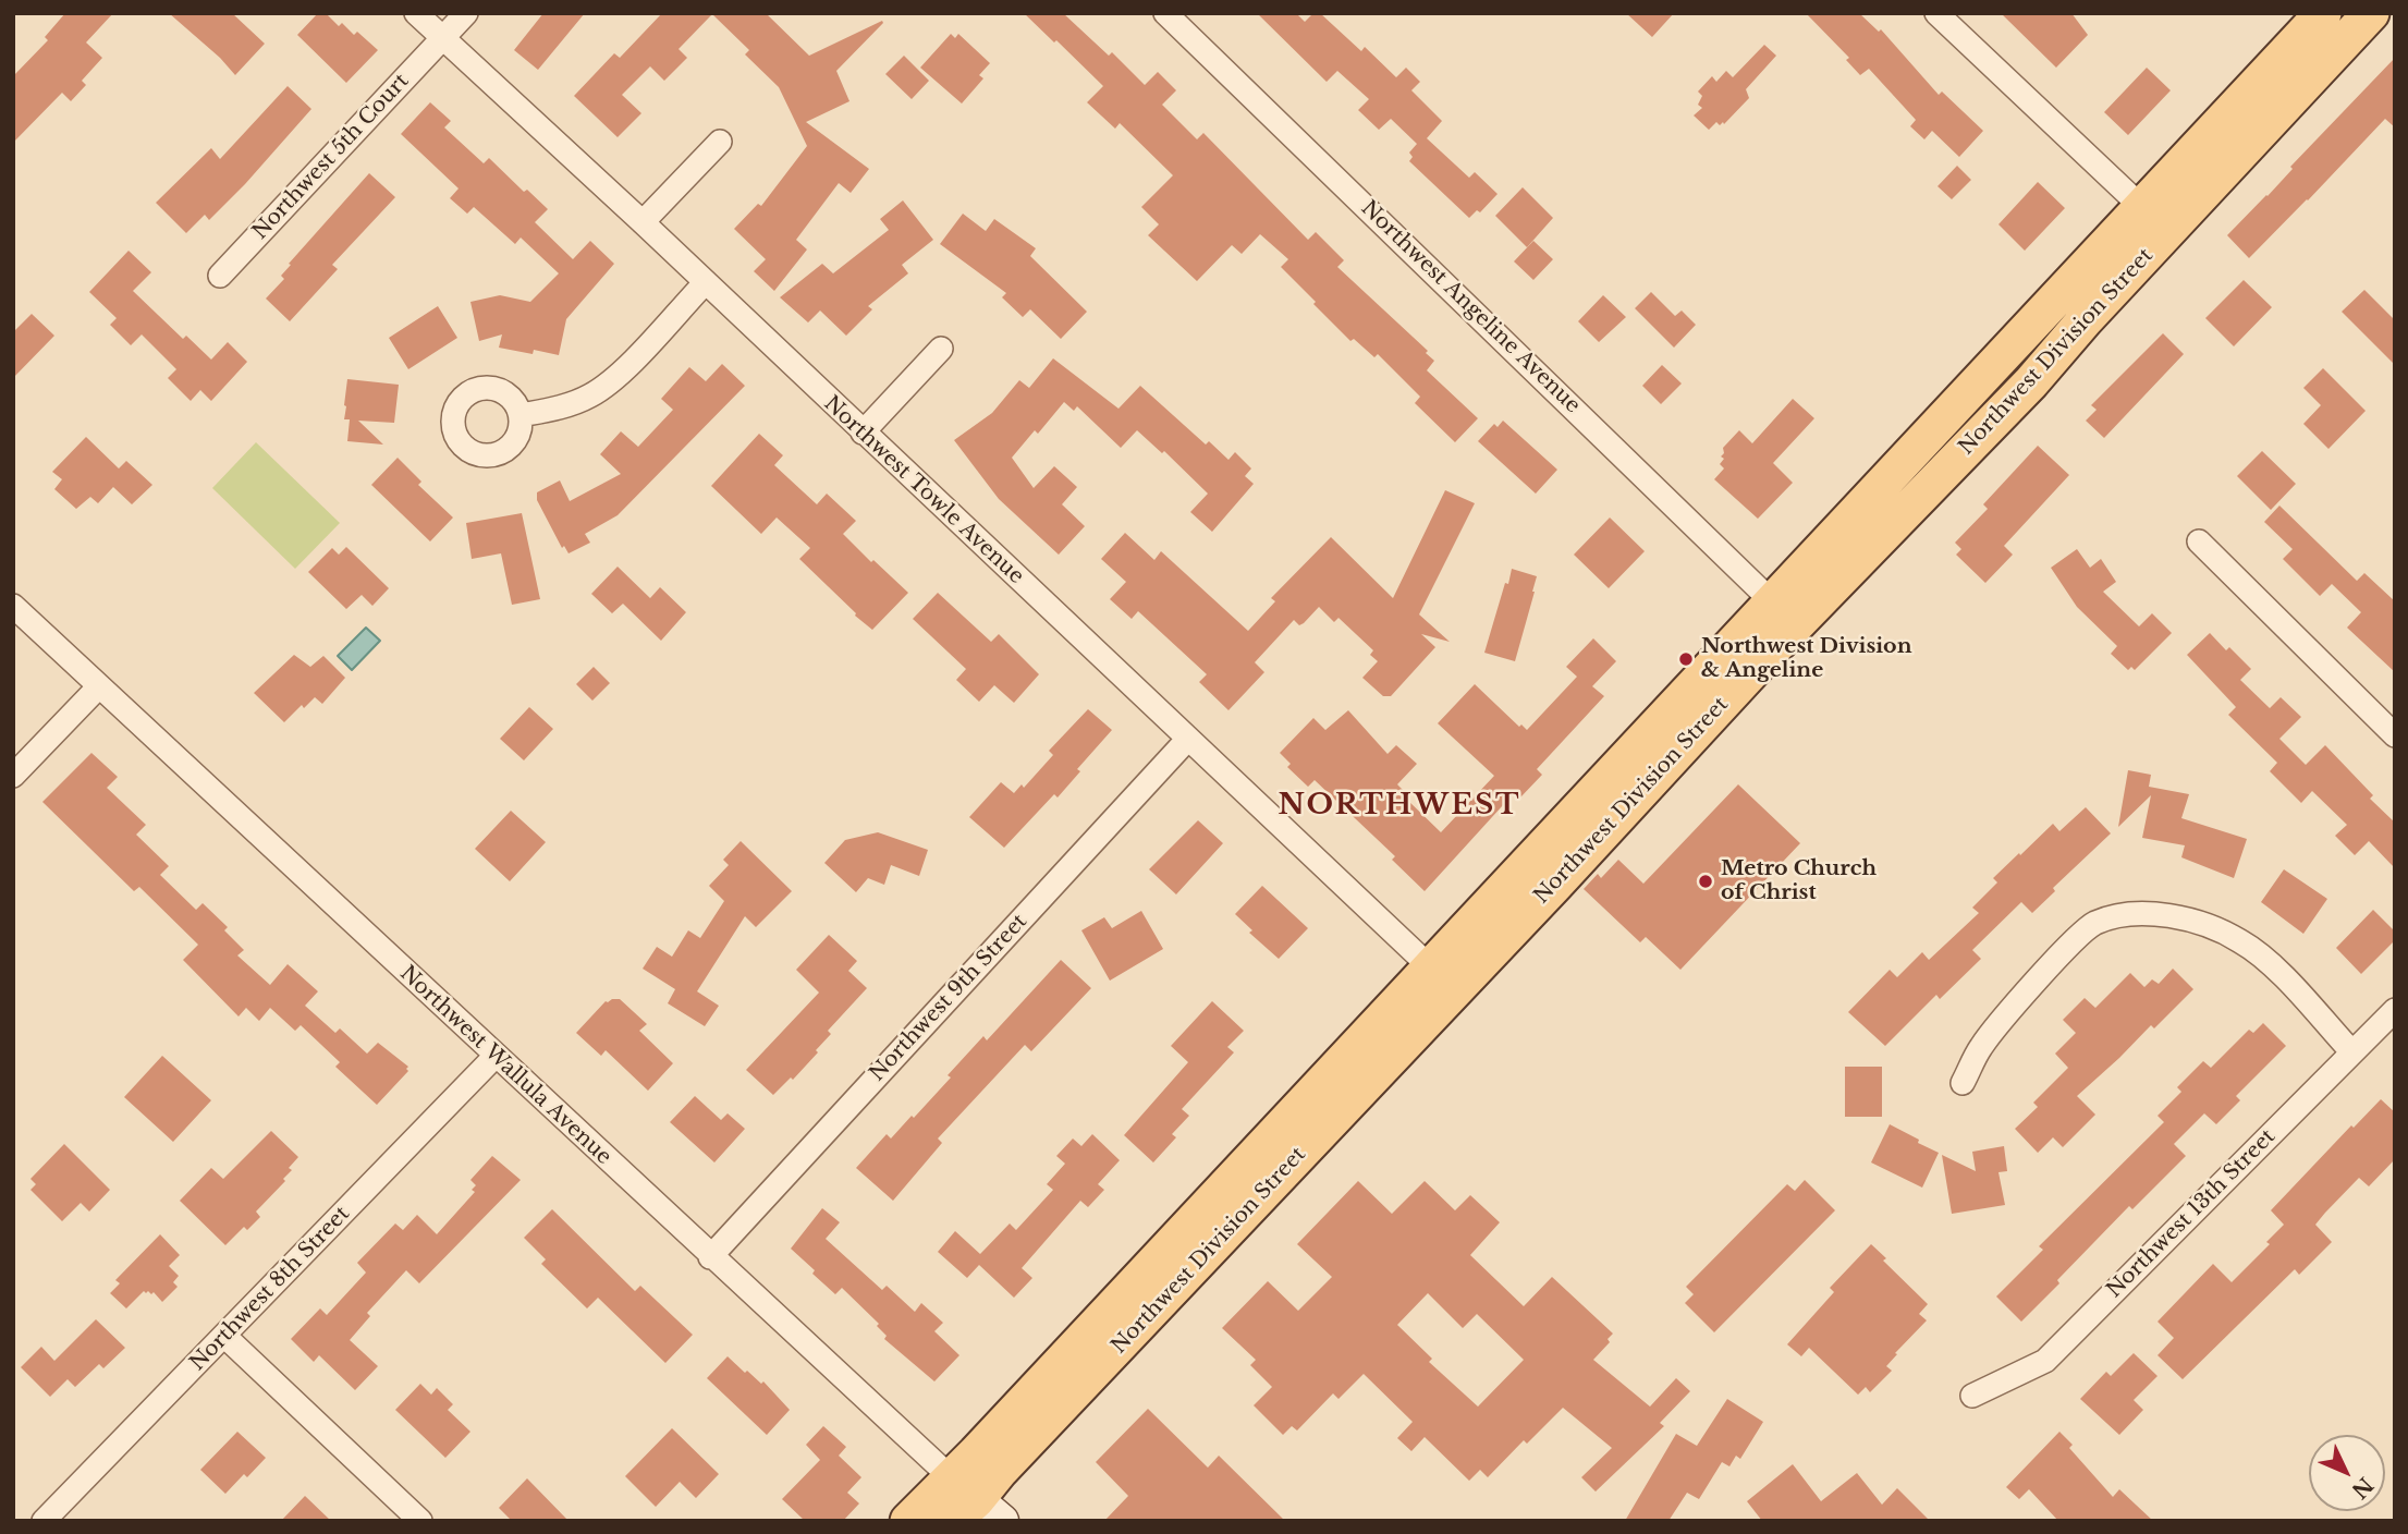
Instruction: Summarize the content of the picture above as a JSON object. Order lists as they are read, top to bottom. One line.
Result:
{"streets":{"main road":["Northwest Division Street"],"street":["Northwest 5th Court","Northwest Angeline Avenue","Northwest Towle Avenue","Northwest 9th Street","Northwest Wallula Avenue","Northwest 13th Street","Northwest 8th Street"]},"crossings":[["Northwest 5th Court","Northwest Towle Avenue"],["Northwest Angeline Avenue","Northwest Division Street"],["Northwest Division Street","Northwest Towle Avenue"],["Northwest Division Street","Northwest Wallula Avenue"],["Northwest Towle Avenue","Northwest 9th Street"],["Northwest 9th Street","Northwest Wallula Avenue"],["Northwest Wallula Avenue","Northwest 8th Street"]],"districts":["NORTHWEST"],"places":["Northwest Division & Angeline","Metro Church of Christ"],"north":"bottom right"}
